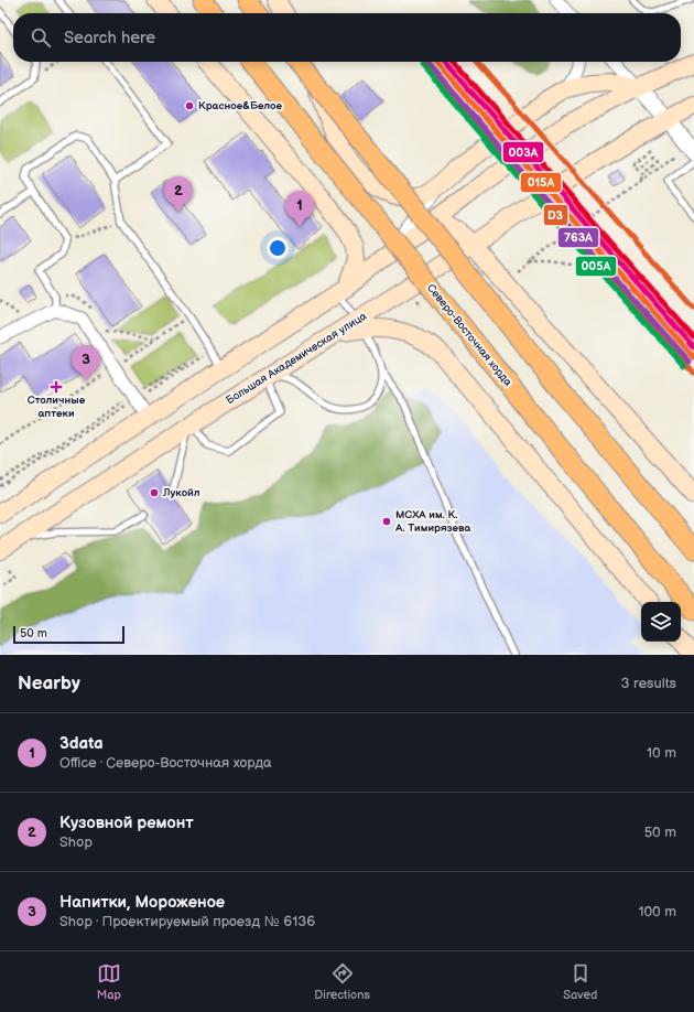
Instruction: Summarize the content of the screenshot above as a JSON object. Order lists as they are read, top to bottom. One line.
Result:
{"streets":{"main road":["Северо-Восточная хорда","Большая Академическая улица"]},"places":{"other":["Красное&Белое","Лукойл","МСХА им. К. А. Тимирязева"],"health":["Столичные аптеки"]},"lines":["transit line D3","transit line 015А","transit line 763А","transit line 003А","transit line 005А"],"scale_bar":"50 m","page":{"search":"Search here","pins":["2","1","3"],"scale":"50 m","heading":["Nearby","3 results"],"list":[{"mark":"1","name":"3data","note":"Office · Северо-Восточная хорда","value":"10 m"},{"mark":"2","name":"Кузовной ремонт","note":"Shop","value":"50 m"},{"mark":"3","name":"Напитки, Мороженое","note":"Shop · Проектируемый проезд № 6136","value":"100 m"}],"nav":["Map","Directions","Saved"]}}
